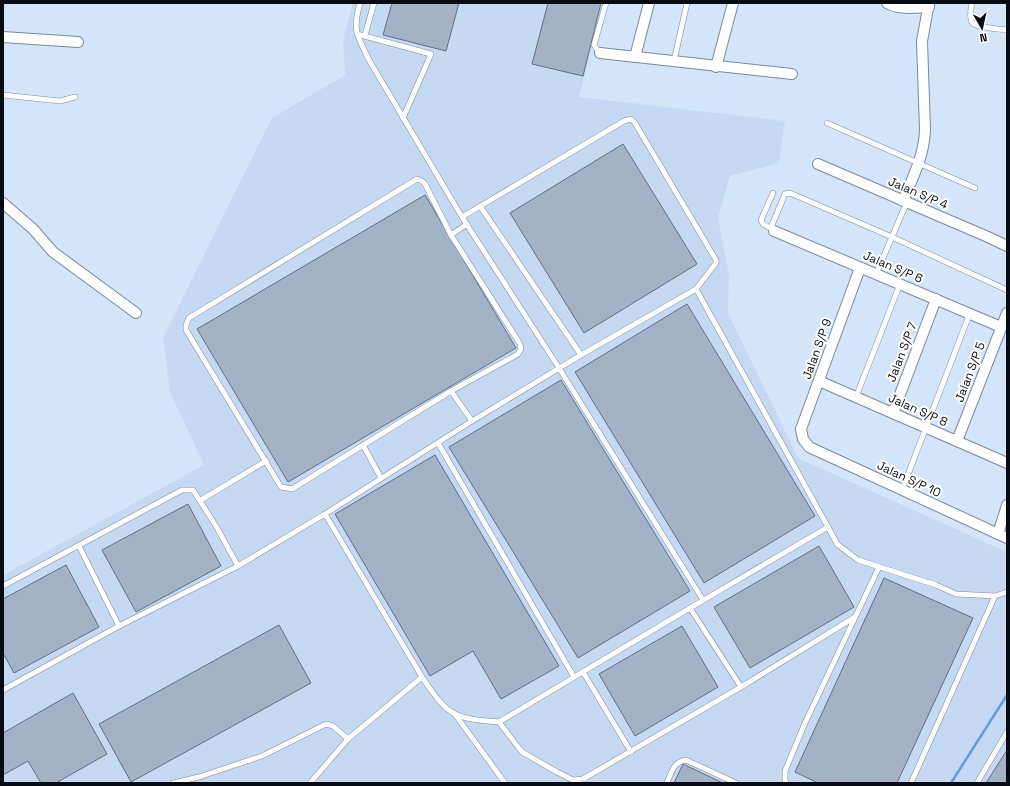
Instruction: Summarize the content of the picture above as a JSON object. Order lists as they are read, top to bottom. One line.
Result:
{"streets":{"street":["Jalan S/P 4","Jalan S/P 6","Jalan S/P 9","Jalan S/P 7","Jalan S/P 5","Jalan S/P 8","Jalan S/P 10"]},"crossings":[["Jalan S/P 6","Jalan S/P 9"],["Jalan S/P 6","Jalan S/P 7"],["Jalan S/P 6","Jalan S/P 5"],["Jalan S/P 9","Jalan S/P 8"],["Jalan S/P 9","Jalan S/P 10"],["Jalan S/P 7","Jalan S/P 8"],["Jalan S/P 5","Jalan S/P 8"]],"north":"bottom"}
